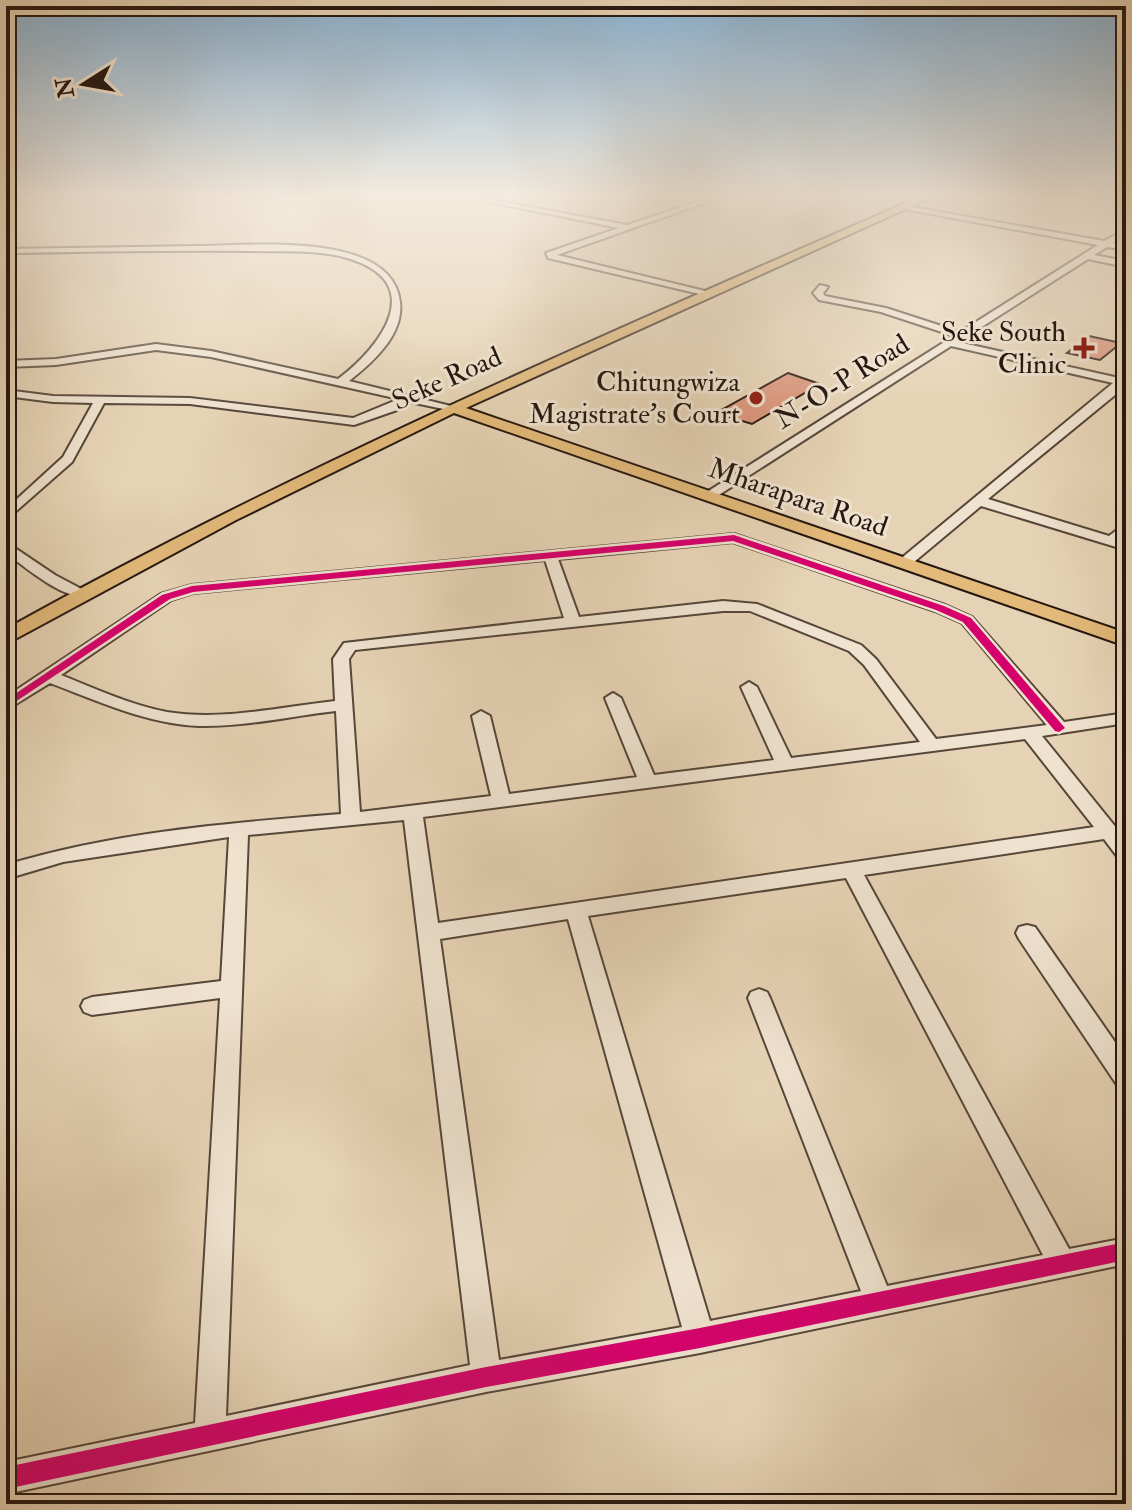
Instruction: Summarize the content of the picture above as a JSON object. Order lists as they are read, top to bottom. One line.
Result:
{"streets":{"main road":["Seke Road","Mharapara Road"],"street":["N-O-P Road"]},"crossings":[["Seke Road","Mharapara Road"],["N-O-P Road","Mharapara Road"]],"places":{"health":["Seke South Clinic"],"other":["Chitungwiza Magistrate's Court"]},"north":"left"}
